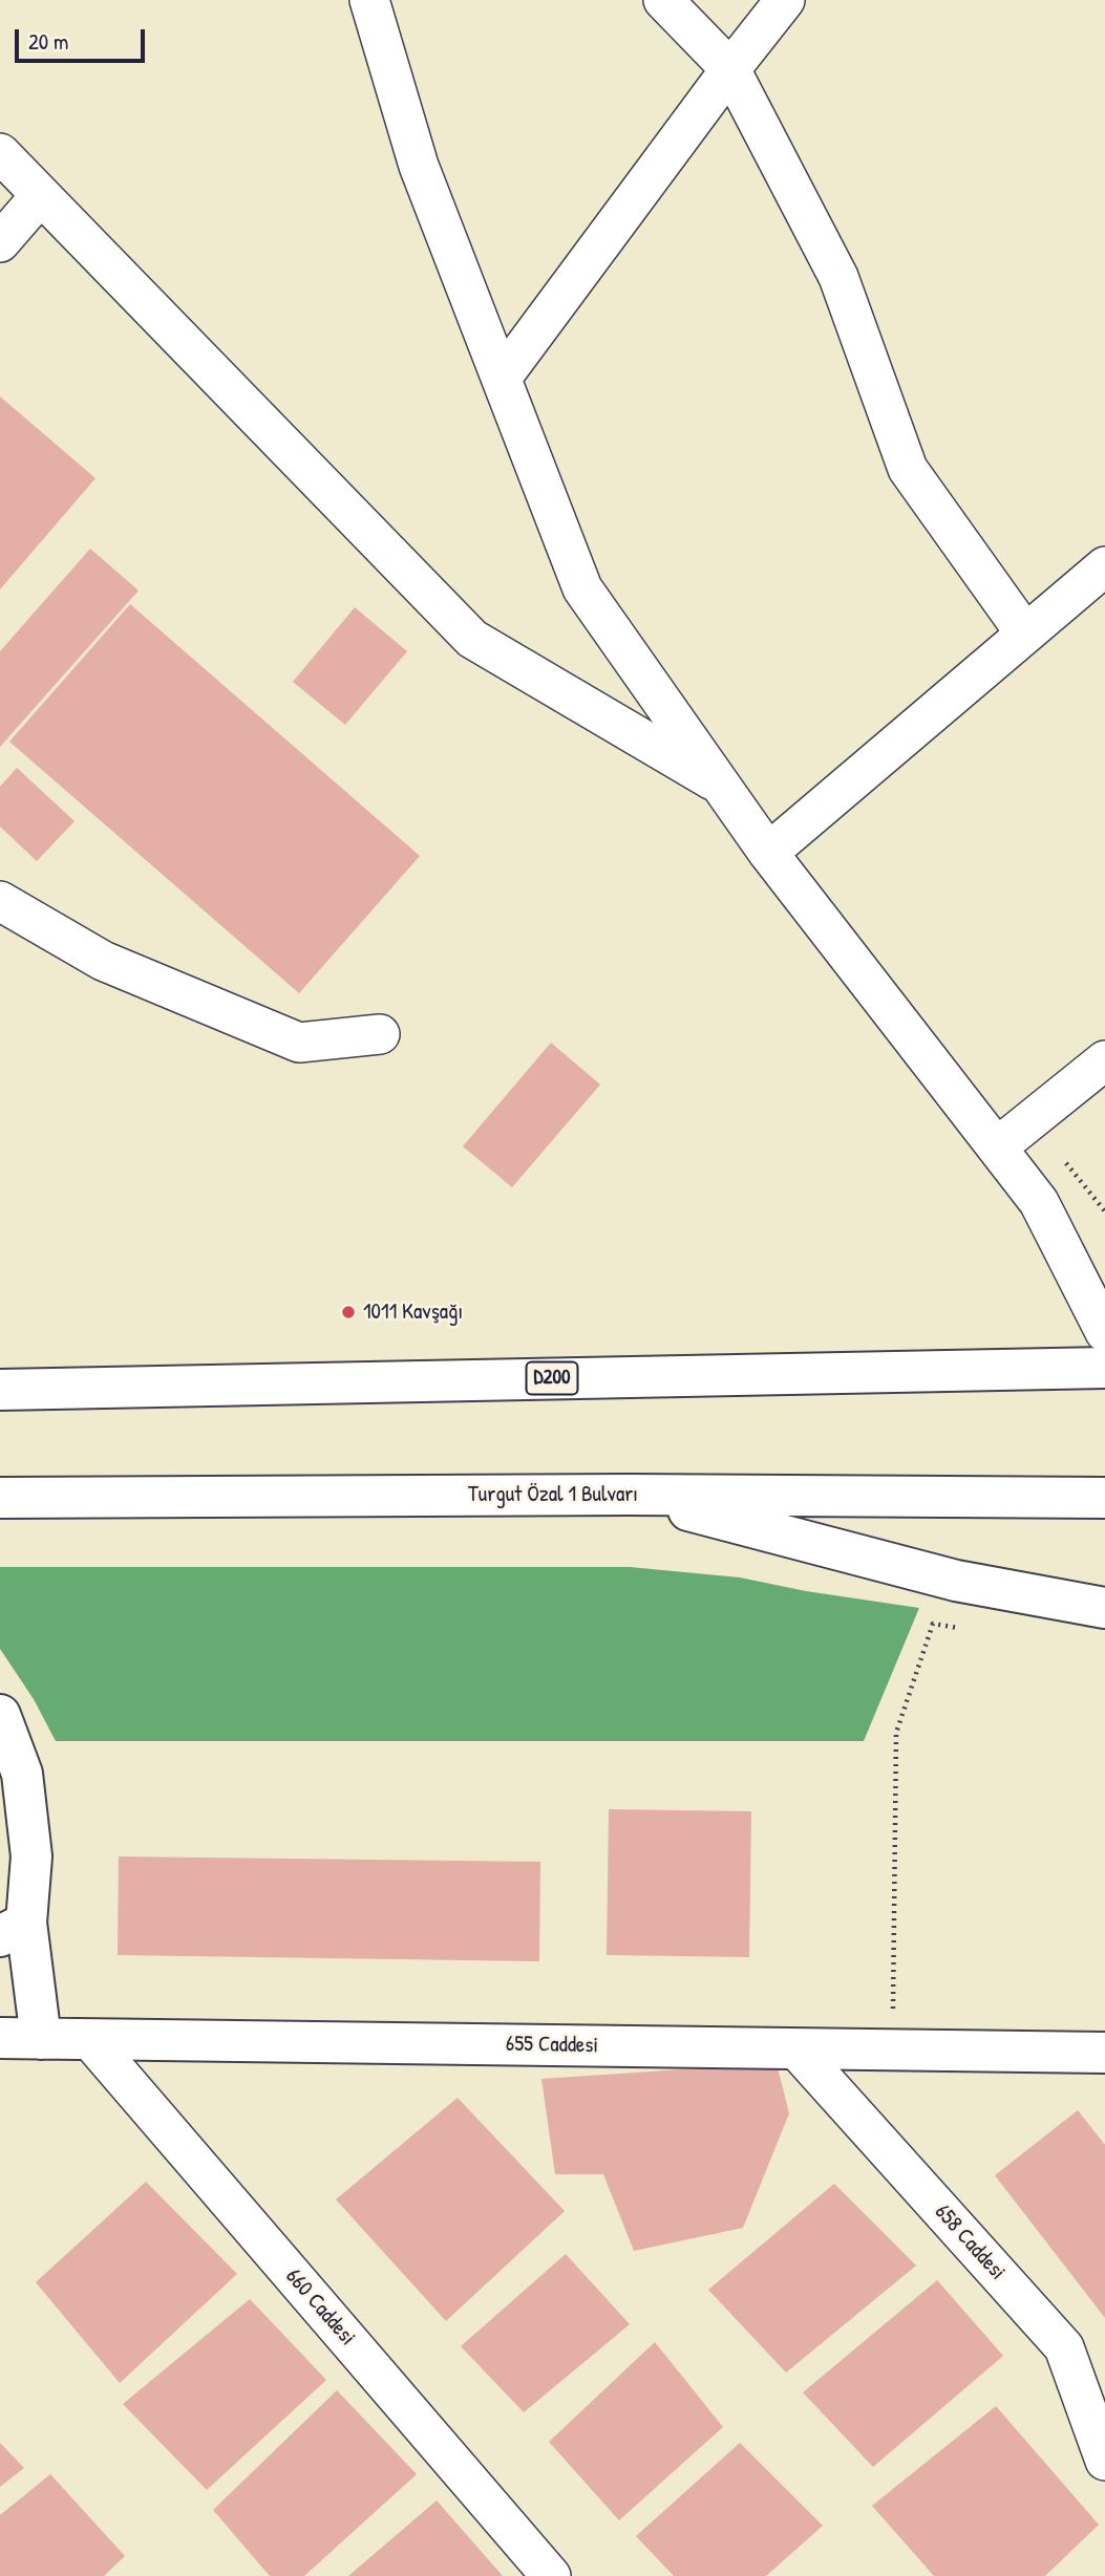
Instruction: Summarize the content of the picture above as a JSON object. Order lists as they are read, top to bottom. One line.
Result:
{"streets":{"main road":["D200","Turgut Özal 1 Bulvarı","655 Caddesi"],"street":["658 Caddesi","660 Caddesi"]},"crossings":[["655 Caddesi","658 Caddesi"],["655 Caddesi","660 Caddesi"]],"places":["1011 Kavşağı"],"scale_bar":"20 m"}
